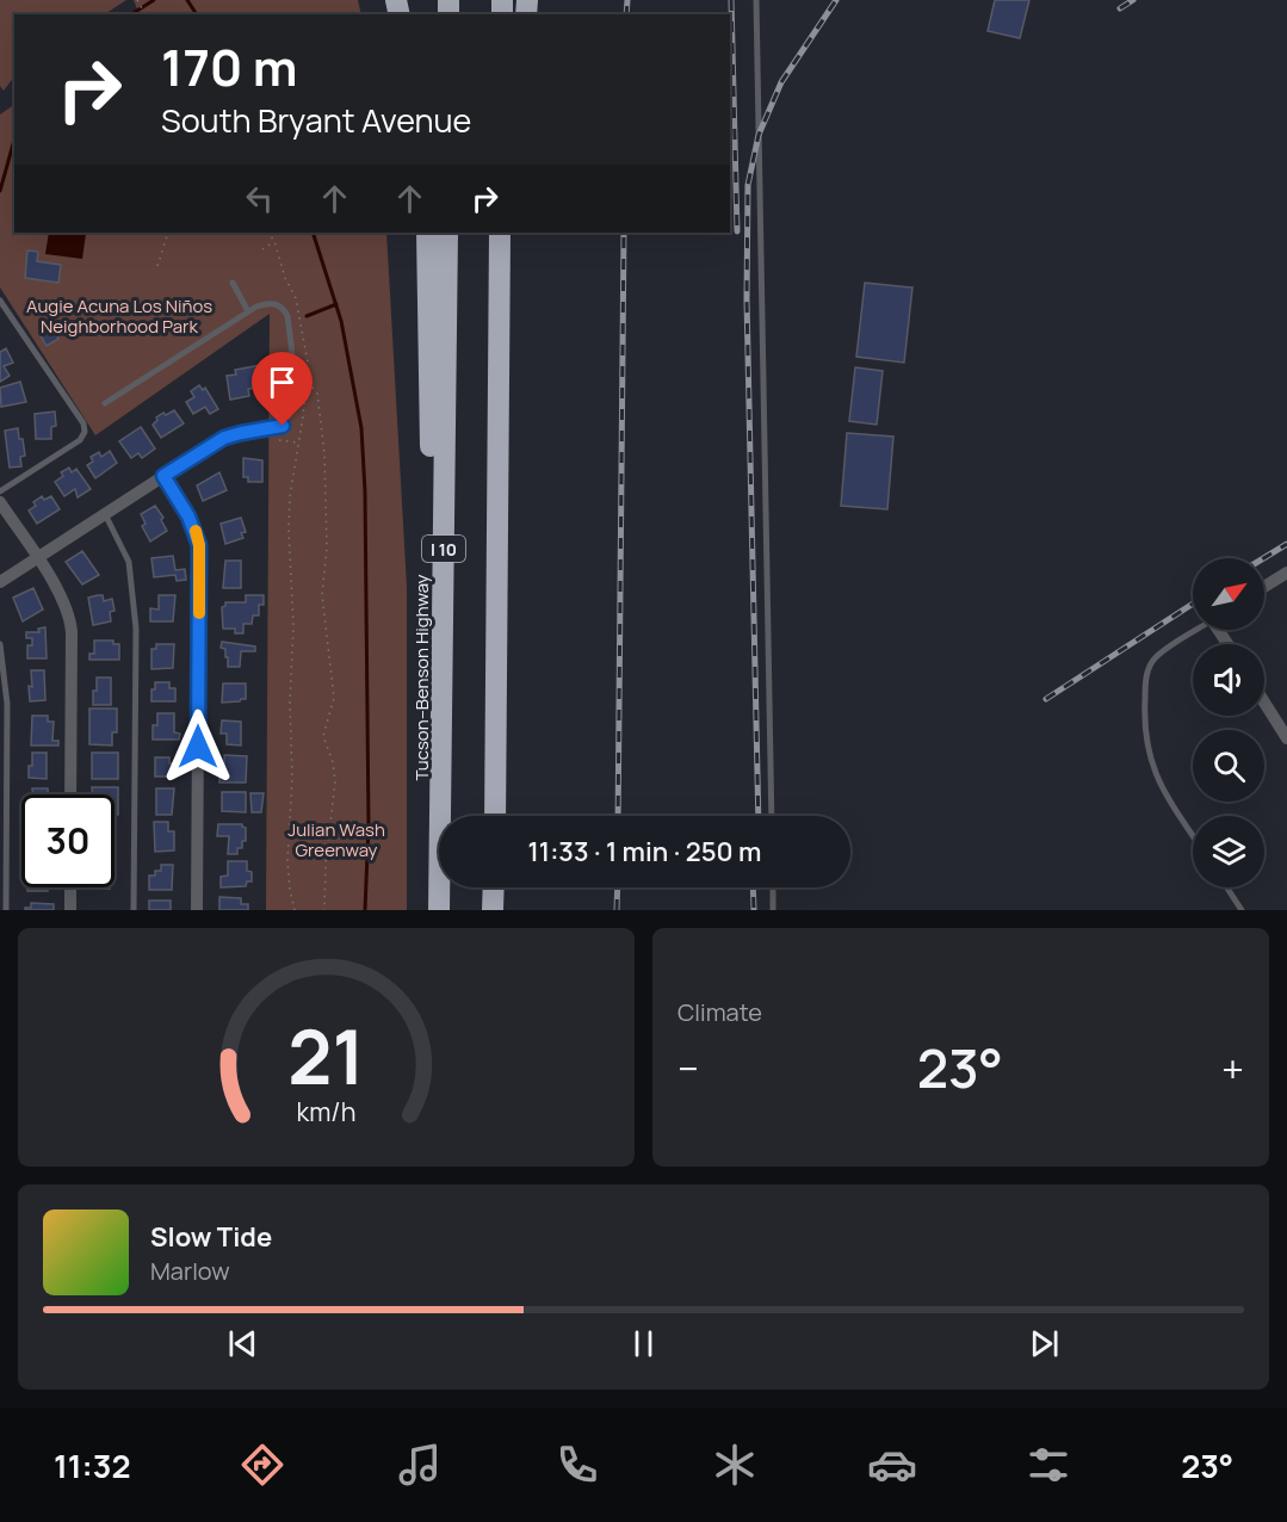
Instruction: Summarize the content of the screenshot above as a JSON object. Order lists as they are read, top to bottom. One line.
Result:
{"streets":{"highway":["I 10","Tucson–Benson Highway"]},"parks":["Augie Acuna Los Niños Neighborhood Park","Julian Wash Greenway"],"north":"top right","page":{"turn":["170 m","South Bryant Avenue"],"limit":"30","trip":"11:33 · 1 min · 250 m","tile":"Climate","heat":["−","23°","+"],"song":["Slow Tide","Marlow"],"tabs":["11:32","23°"],"gauge":["21","km/h"]}}
